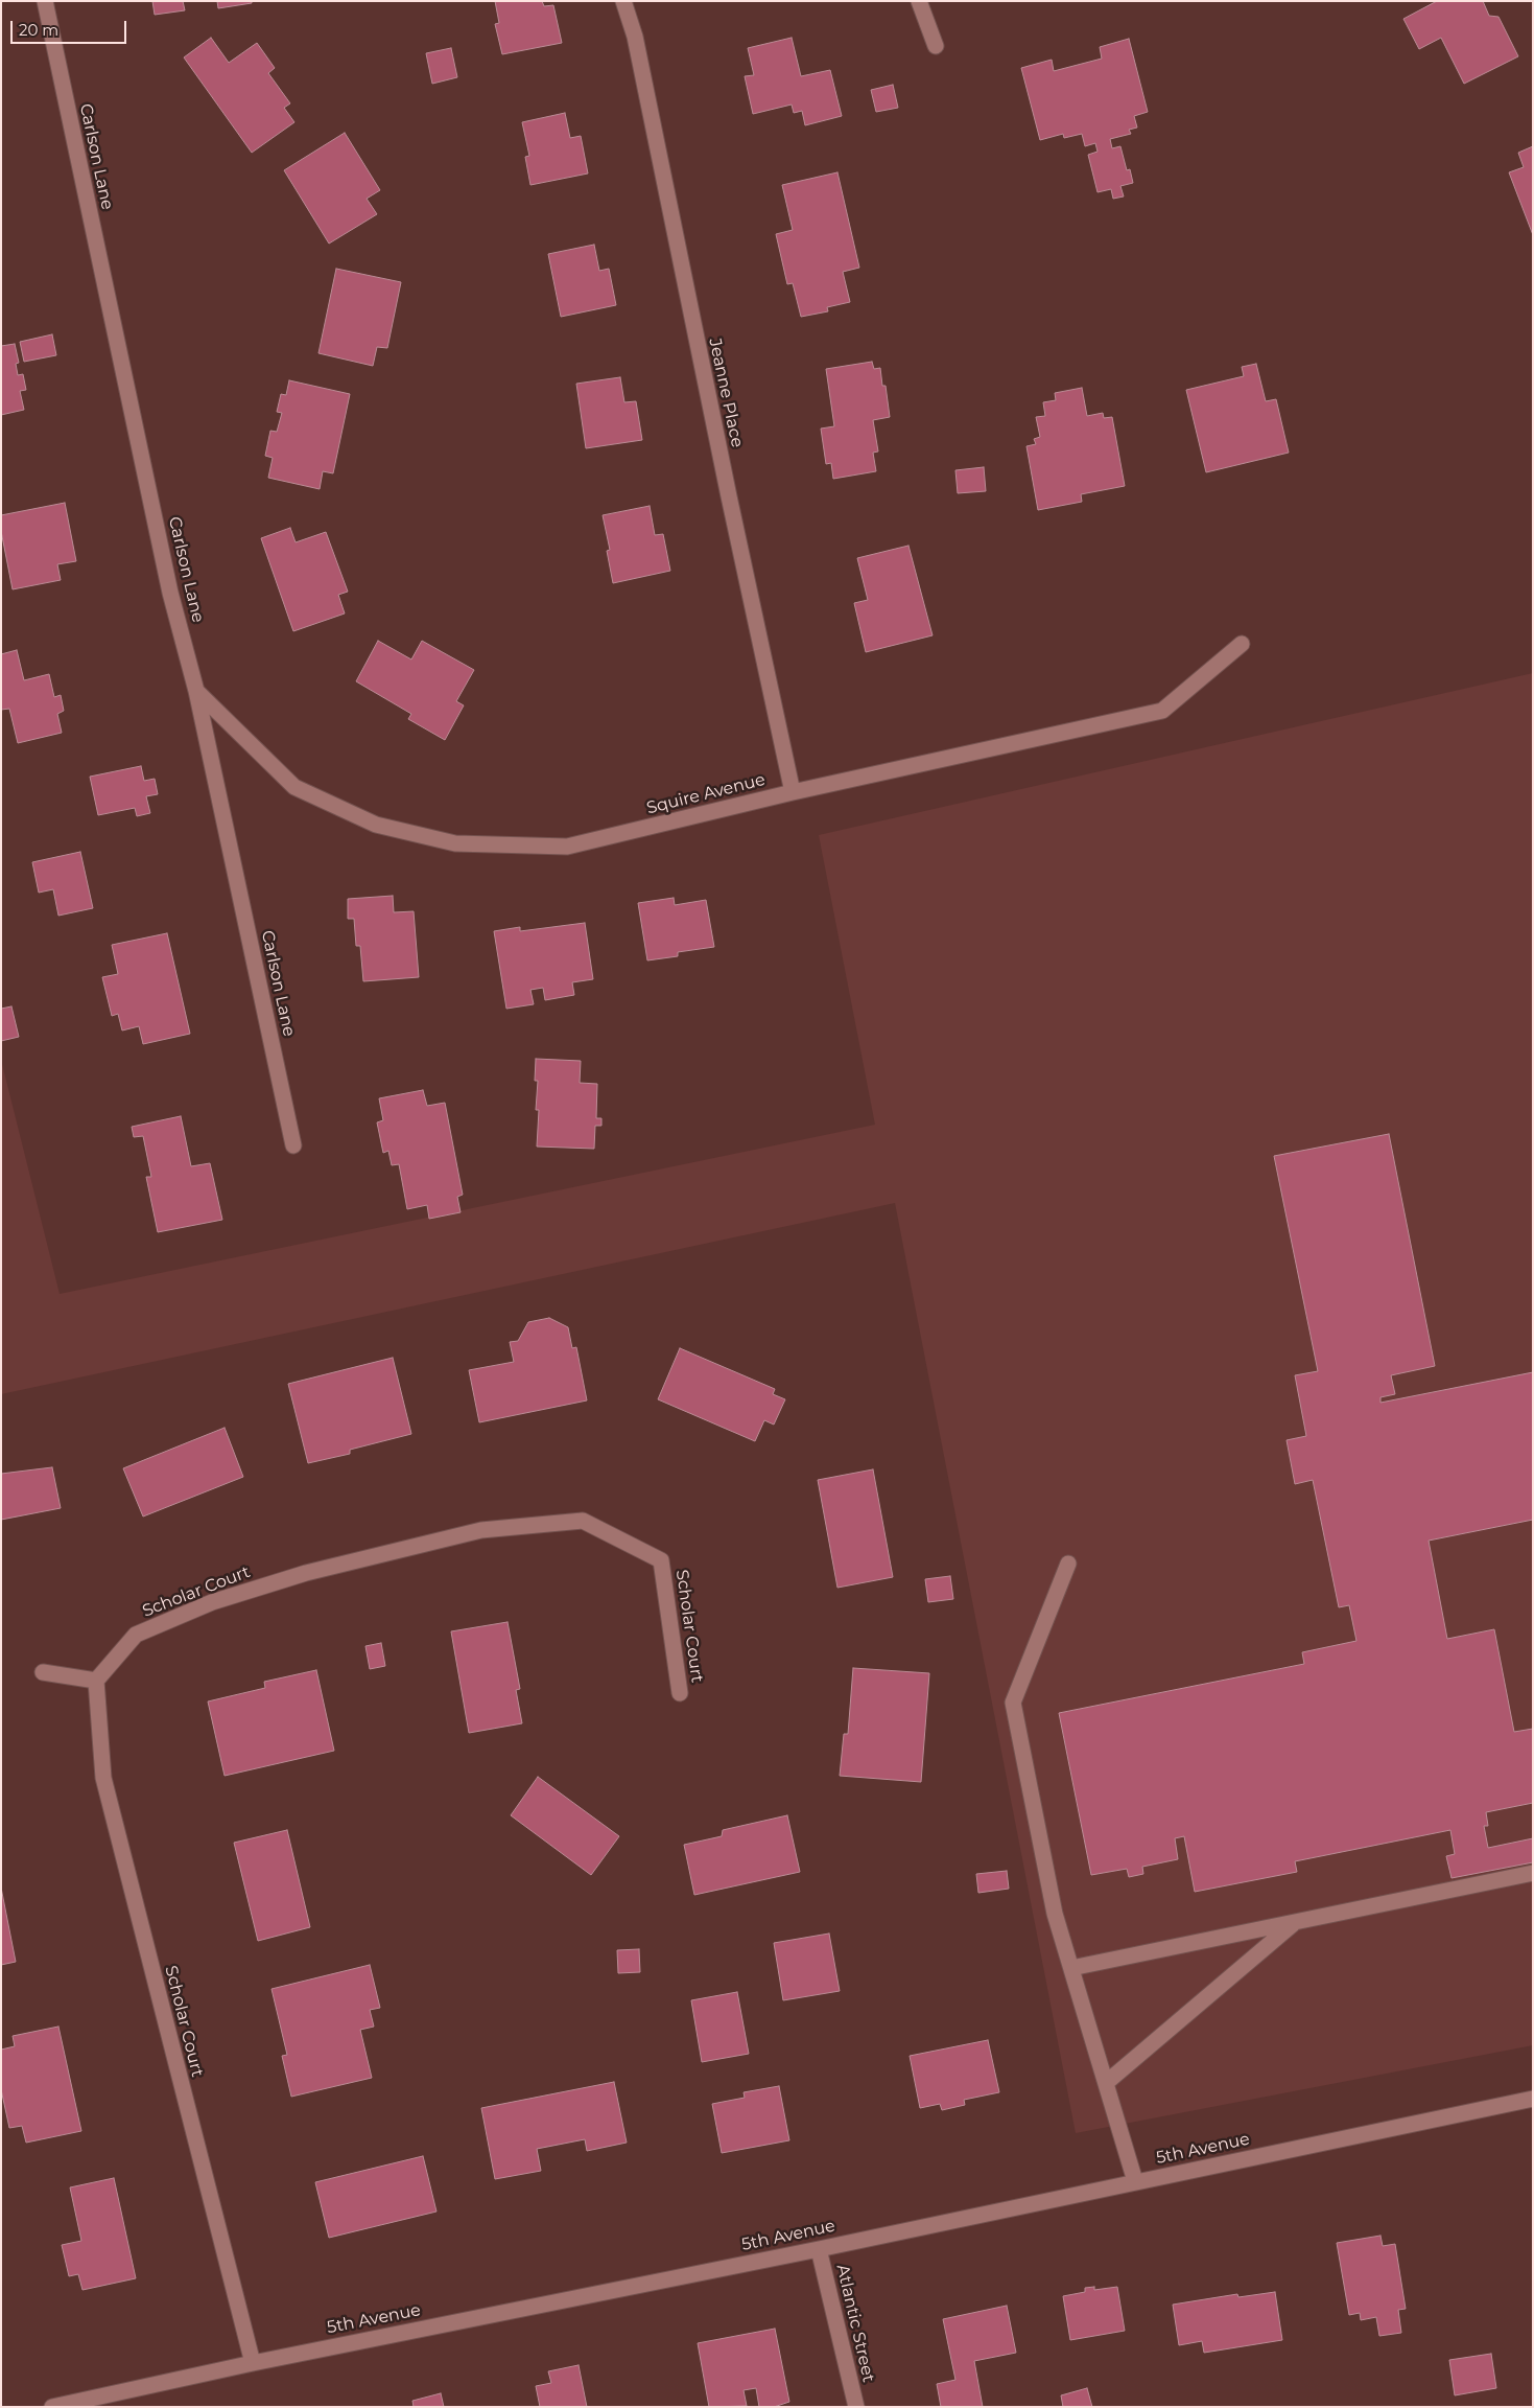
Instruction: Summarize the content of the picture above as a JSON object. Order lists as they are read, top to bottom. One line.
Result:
{"streets":{"street":["Carlson Lane","Jeanne Place","Squire Avenue","Scholar Court","5th Avenue","Atlantic Street"]},"crossings":[["Carlson Lane","Squire Avenue"],["Jeanne Place","Squire Avenue"],["Scholar Court","5th Avenue"],["5th Avenue","Atlantic Street"]],"scale_bar":"20 m"}
